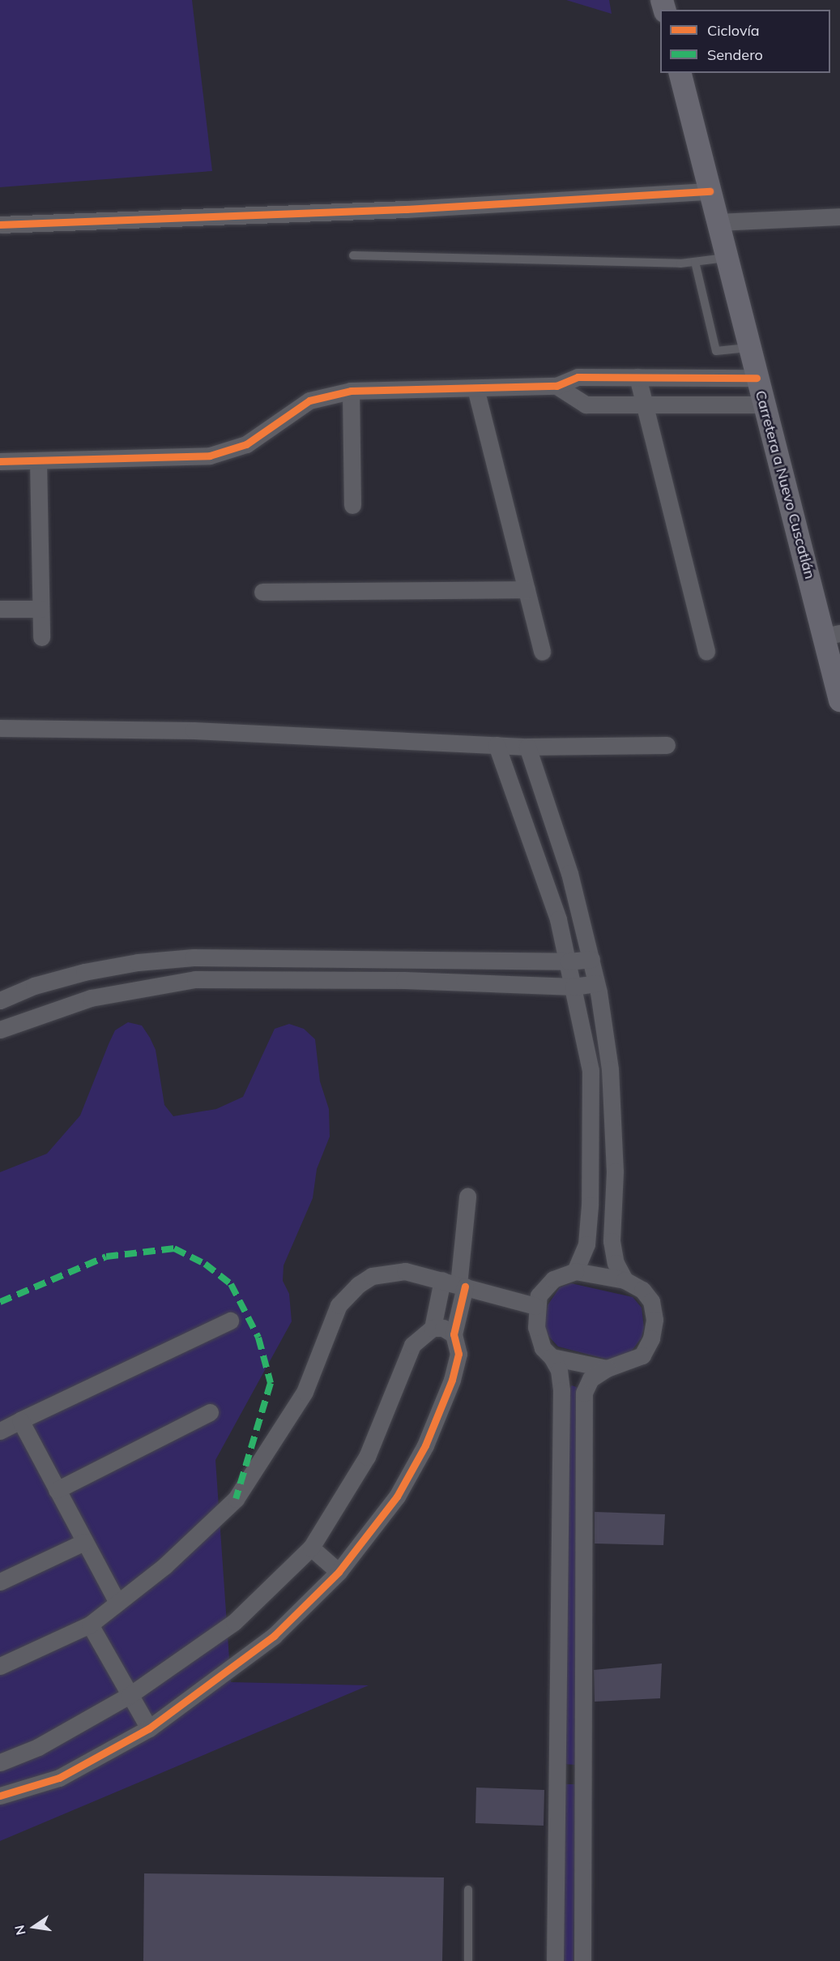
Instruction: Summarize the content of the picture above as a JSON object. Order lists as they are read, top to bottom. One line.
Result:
{"streets":{"street":["Carretera a Nuevo Cuscatlán"]},"legend":["Ciclovía","Sendero"],"north":"left"}
